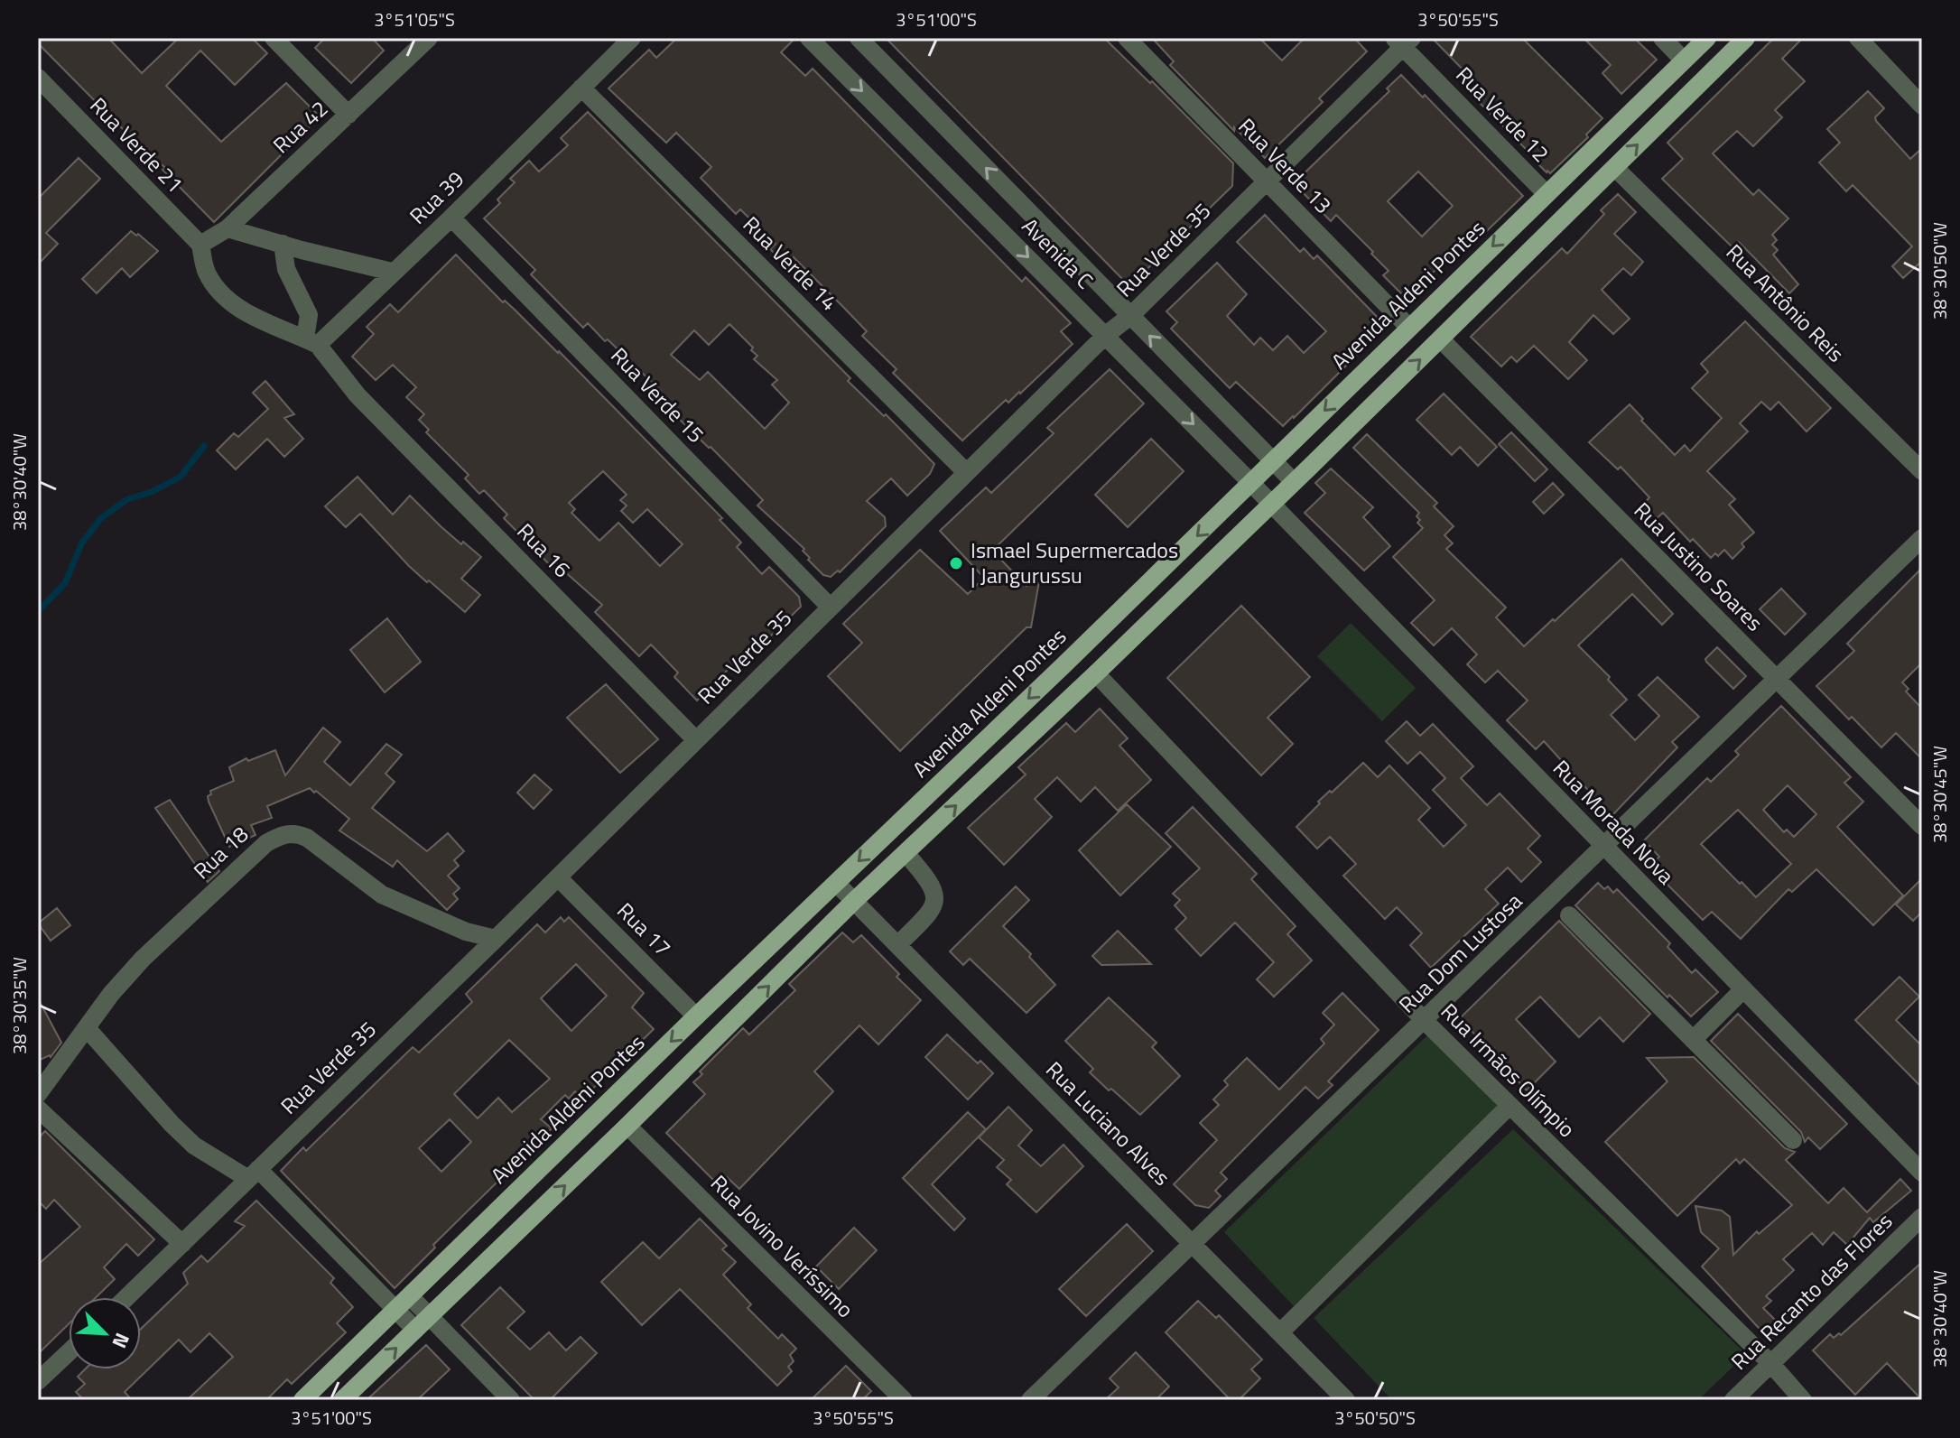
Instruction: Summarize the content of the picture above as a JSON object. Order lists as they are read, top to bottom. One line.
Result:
{"streets":{"main road":["Avenida Aldeni Pontes"],"street":["Rua Verde 12","Rua 42","Rua Verde 21","Rua Verde 13","Rua 39","Rua Verde 35","Avenida C","Rua Verde 14","Rua Antônio Reis","Rua Verde 15","Rua 16","Rua Justino Soares","Rua Morada Nova","Rua 18","Rua 17","Rua Dom Lustosa","Rua Irmãos Olímpio","Rua Luciano Alves","Rua Jovino Veríssimo","Rua Recanto das Flores"]},"crossings":[["Rua Verde 12","Rua Verde 35"],["Rua Verde 12","Avenida Aldeni Pontes"],["Rua 42","Rua Verde 21"],["Rua Verde 13","Rua Verde 35"],["Rua Verde 13","Avenida Aldeni Pontes"],["Rua 39","Rua Verde 14"],["Rua 39","Rua Verde 15"],["Rua 39","Rua 16"],["Rua Verde 35","Avenida C"],["Rua Verde 35","Rua Verde 14"],["Rua Verde 35","Rua Verde 15"],["Rua Verde 35","Rua 16"],["Rua Verde 35","Rua 18"],["Rua Verde 35","Rua 17"],["Avenida C","Avenida Aldeni Pontes"],["Avenida C","Rua Morada Nova"],["Avenida Aldeni Pontes","Rua 17"],["Avenida Aldeni Pontes","Rua Luciano Alves"],["Rua Justino Soares","Rua Dom Lustosa"],["Rua Morada Nova","Rua Dom Lustosa"],["Rua Dom Lustosa","Rua Irmãos Olímpio"],["Rua Dom Lustosa","Rua Luciano Alves"],["Rua Irmãos Olímpio","Rua Recanto das Flores"]],"places":["Ismael Supermercados | Jangurussu"],"north":"bottom right","coordinates":["3°51'05\"S","3°51'00\"S","3°50'55\"S","38°30'50\"W","38°30'40\"W","38°30'45\"W","38°30'35\"W","3°50'50\"S"]}
